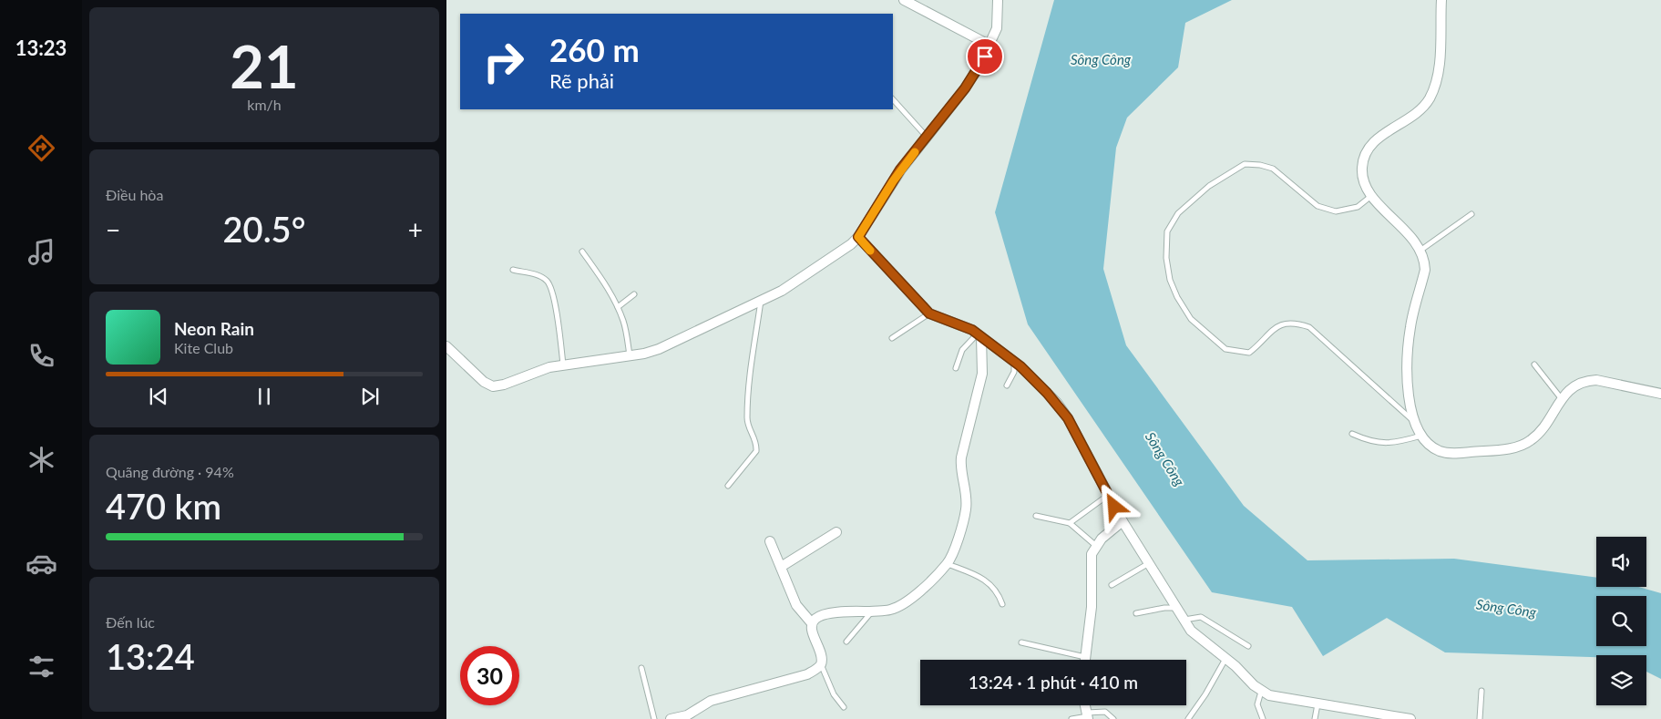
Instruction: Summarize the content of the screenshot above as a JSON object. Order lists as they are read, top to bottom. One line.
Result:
{"water":["Sông Công"],"page":{"tabs":"13:23","tile":[["21","km/h"],"Điều hòa",["Quãng đường · 94%","470 km"],["Đến lúc","13:24"]],"turn":["260 m","Rẽ phải"],"heat":["−","20.5°","+"],"song":["Neon Rain","Kite Club"],"limit":"30","trip":"13:24 · 1 phút · 410 m"}}
